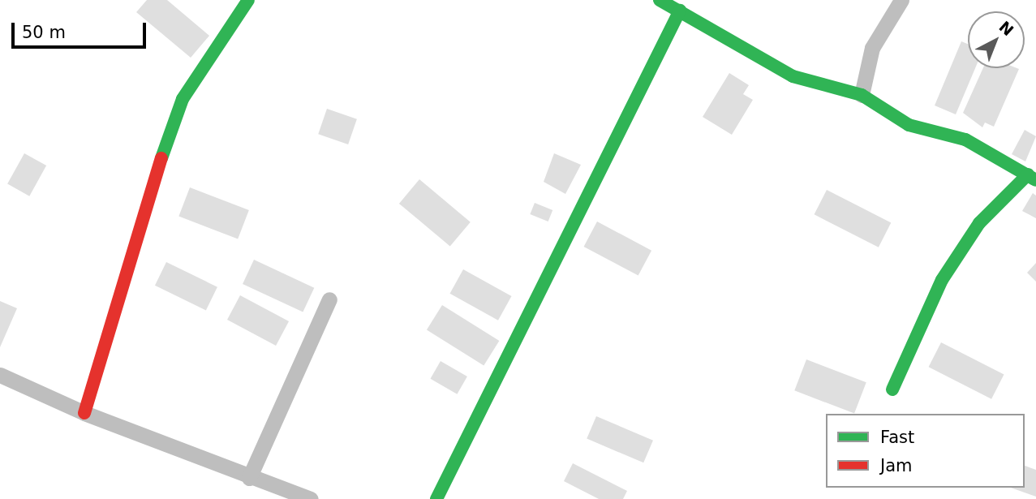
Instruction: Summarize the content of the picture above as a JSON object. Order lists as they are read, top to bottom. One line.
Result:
{"legend":["Fast","Jam"],"scale_bar":"50 m","north":"top right"}
